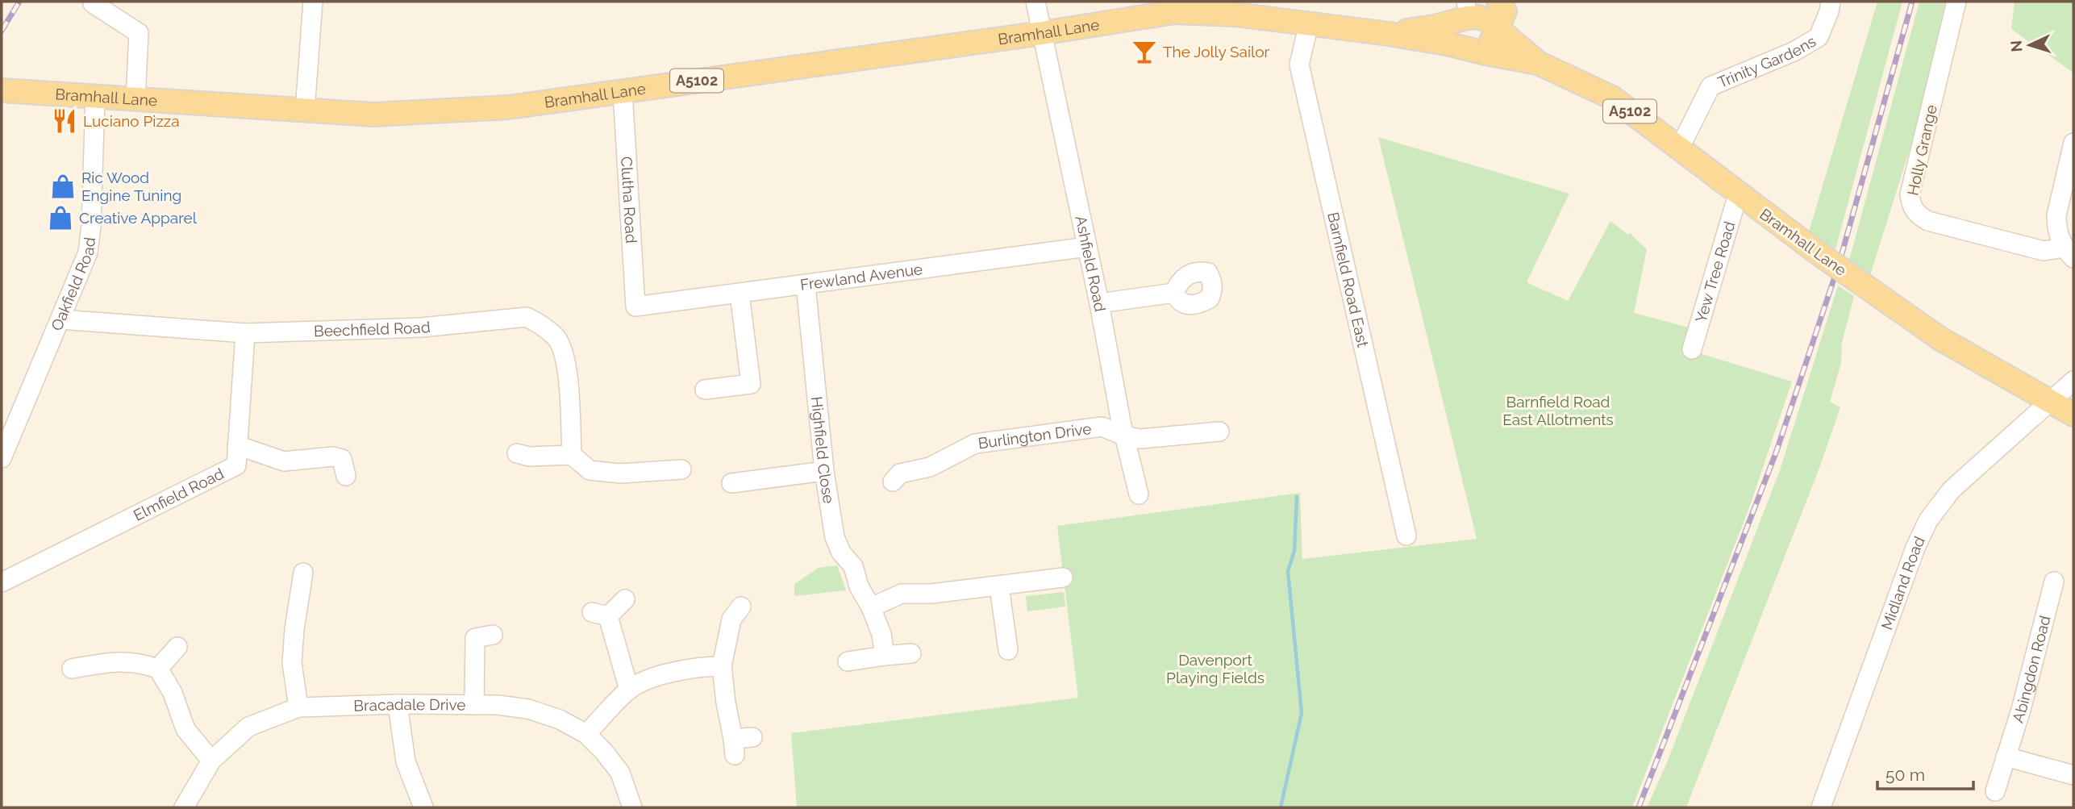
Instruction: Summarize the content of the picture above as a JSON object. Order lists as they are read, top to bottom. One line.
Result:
{"streets":{"main road":["Bramhall Lane","A5102"],"street":["Trinity Gardens","Holly Grange","Clutha Road","Ashfield Road","Yew Tree Road","Frewland Avenue","Barnfield Road East","Oakfield Road","Beechfield Road","Burlington Drive","Highfield Close","Elmfield Road","Midland Road","Abingdon Road","Bracadale Drive"]},"crossings":[["Bramhall Lane","Trinity Gardens"],["Bramhall Lane","Clutha Road"],["Bramhall Lane","Ashfield Road"],["Bramhall Lane","Yew Tree Road"],["Bramhall Lane","Barnfield Road East"],["Bramhall Lane","Oakfield Road"],["Bramhall Lane","Midland Road"],["Clutha Road","Frewland Avenue"],["Ashfield Road","Frewland Avenue"],["Ashfield Road","Burlington Drive"],["Frewland Avenue","Highfield Close"],["Oakfield Road","Beechfield Road"],["Beechfield Road","Elmfield Road"]],"parks":["Barnfield Road East Allotments","Davenport Playing Fields"],"places":{"bar":["The Jolly Sailor"],"restaurant":["Luciano Pizza"],"shop":["Ric Wood Engine Tuning","Creative Apparel"]},"scale_bar":"50 m","north":"left"}
